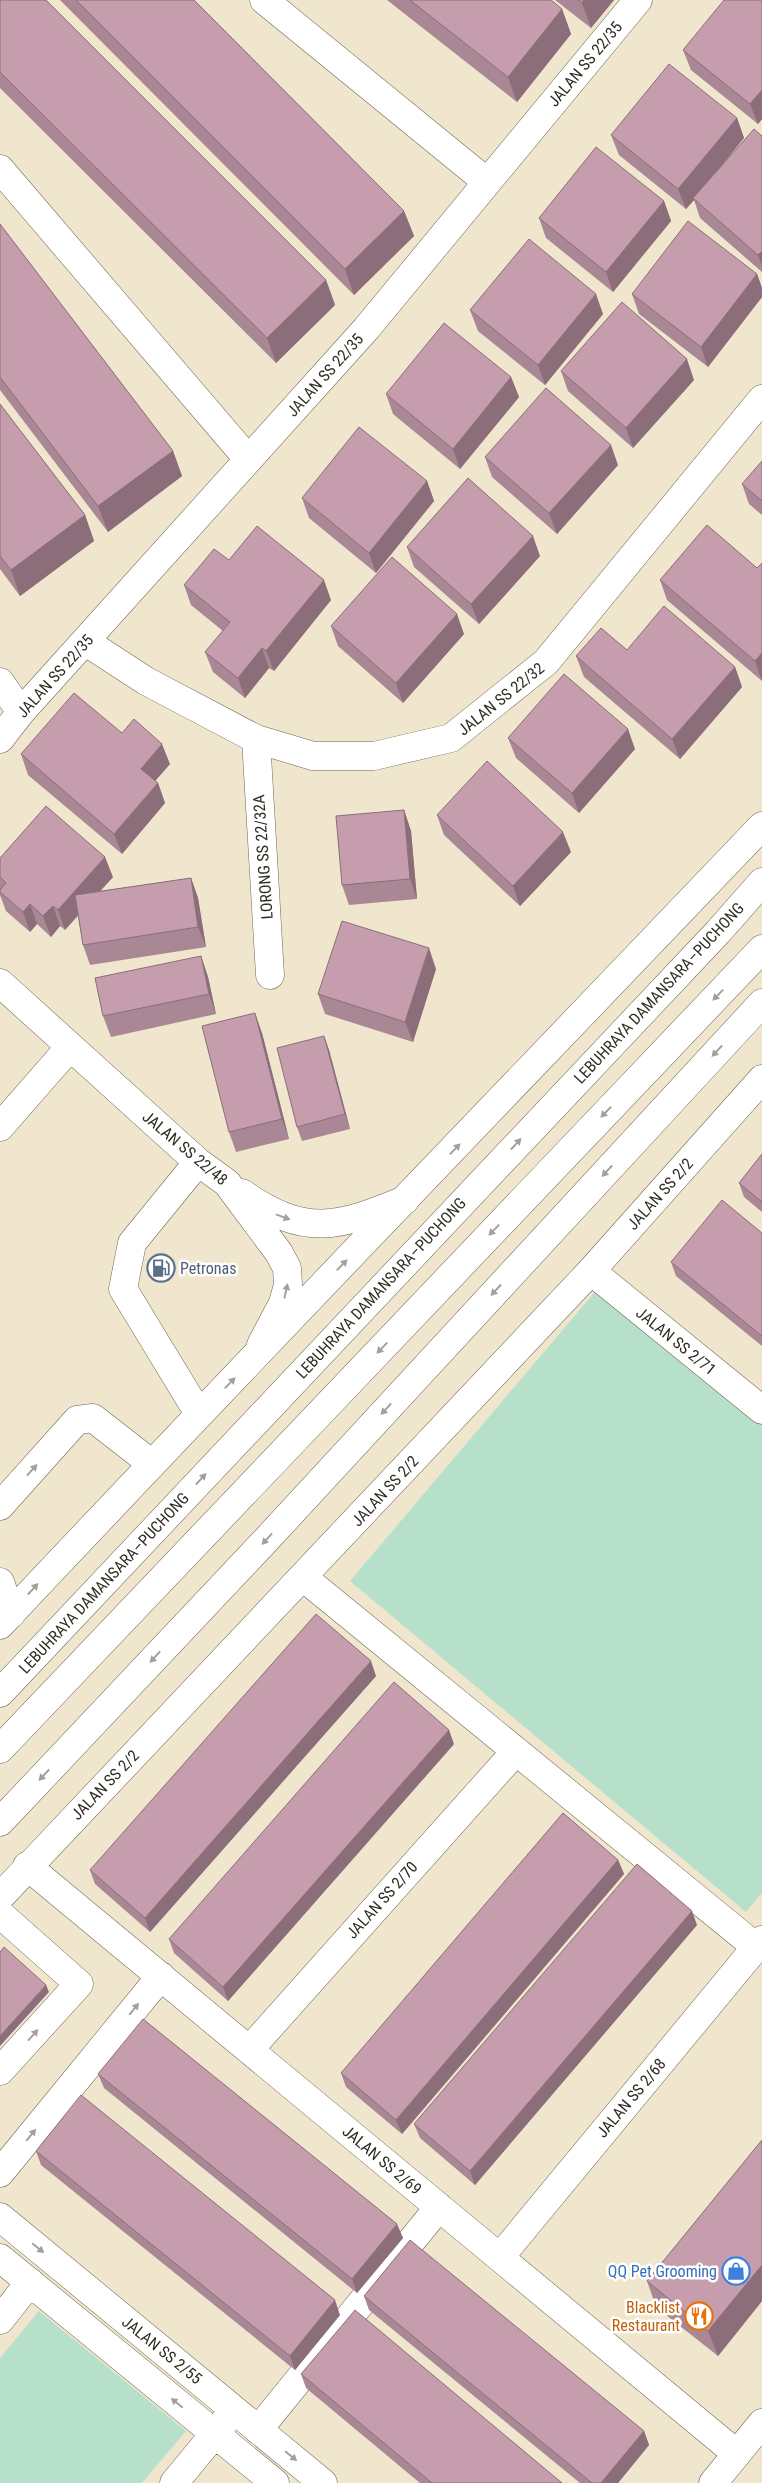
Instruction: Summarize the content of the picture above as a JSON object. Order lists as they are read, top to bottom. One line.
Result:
{"streets":{"main road":["JALAN SS 22/35","JALAN SS 22/32","LORONG SS 22/32A","LEBUHRAYA DAMANSARA–PUCHONG","JALAN SS 22/48","JALAN SS 2/2","JALAN SS 2/71","JALAN SS 2/70","JALAN SS 2/68","JALAN SS 2/69","JALAN SS 2/55"]},"crossings":[["JALAN SS 22/35","JALAN SS 22/32"],["JALAN SS 22/32","LORONG SS 22/32A"],["JALAN SS 2/2","JALAN SS 2/71"],["JALAN SS 2/2","JALAN SS 2/69"],["JALAN SS 2/70","JALAN SS 2/69"],["JALAN SS 2/68","JALAN SS 2/69"]],"places":{"fuel station":["Petronas"],"shop":["QQ Pet Grooming"],"restaurant":["Blacklist Restaurant"]}}
